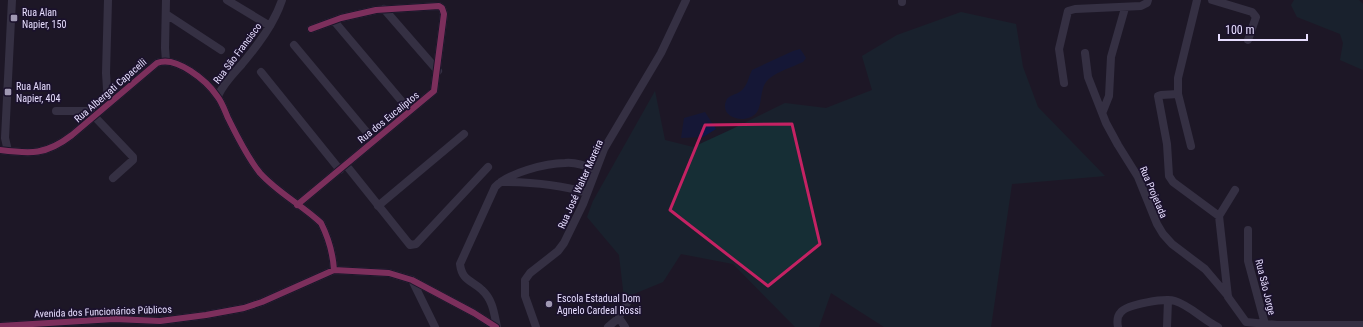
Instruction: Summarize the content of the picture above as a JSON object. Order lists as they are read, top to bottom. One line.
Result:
{"streets":{"street":["Rua São Francisco","Rua Albergati Capacelli","Rua dos Eucaliptos","Rua José Walter Moreira","Rua Projetada","Rua São Jorge","Avenida dos Funcionários Públicos"]},"crossings":[["Rua Projetada","Rua São Jorge"]],"places":{"transit":["Rua Alan Napier, 150","Rua Alan Napier, 404"],"other":["Escola Estadual Dom Agnelo Cardeal Rossi"]},"scale_bar":"100 m"}
